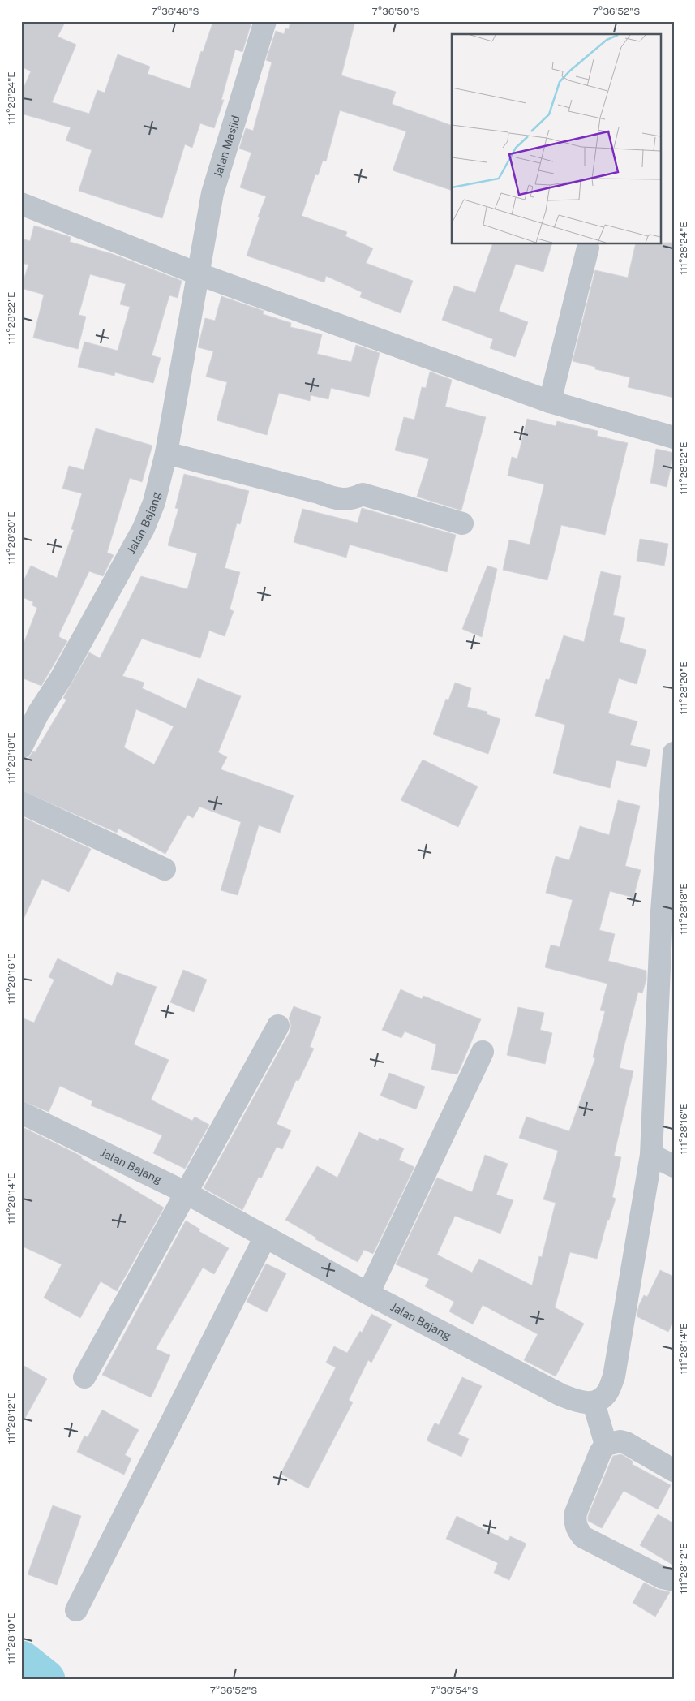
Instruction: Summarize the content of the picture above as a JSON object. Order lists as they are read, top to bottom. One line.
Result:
{"streets":{"street":["Jalan Masjid","Jalan Bajang"]},"crossings":[["Jalan Masjid","Jalan Bajang"]],"coordinates":["7°36'48\"S","7°36'50\"S","7°36'52\"S","111°28'24\"E","111°28'22\"E","111°28'20\"E","111°28'18\"E","111°28'16\"E","111°28'14\"E","111°28'12\"E","111°28'10\"E","7°36'54\"S"]}
